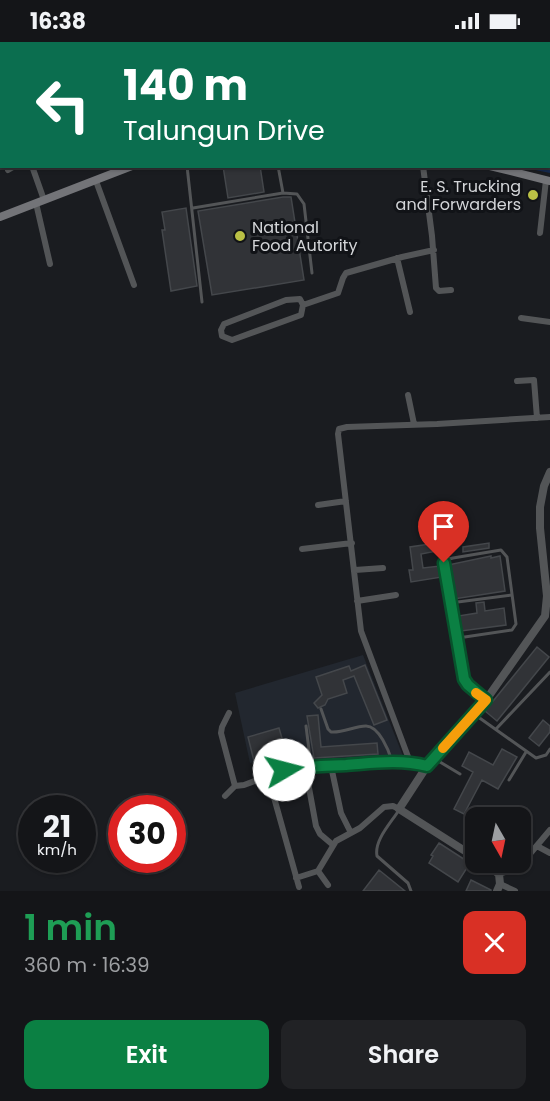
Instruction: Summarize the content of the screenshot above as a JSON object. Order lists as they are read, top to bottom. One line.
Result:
{"places":["E. S. Trucking and Forwarders","National Food Autority"],"north":"bottom","page":{"status":"16:38","turn":["140 m","Talungun Drive"],"speed":"21 km/h","limit":"30","heading":["1 min","360 m · 16:39"],"buttons":["Exit","Share"]}}
